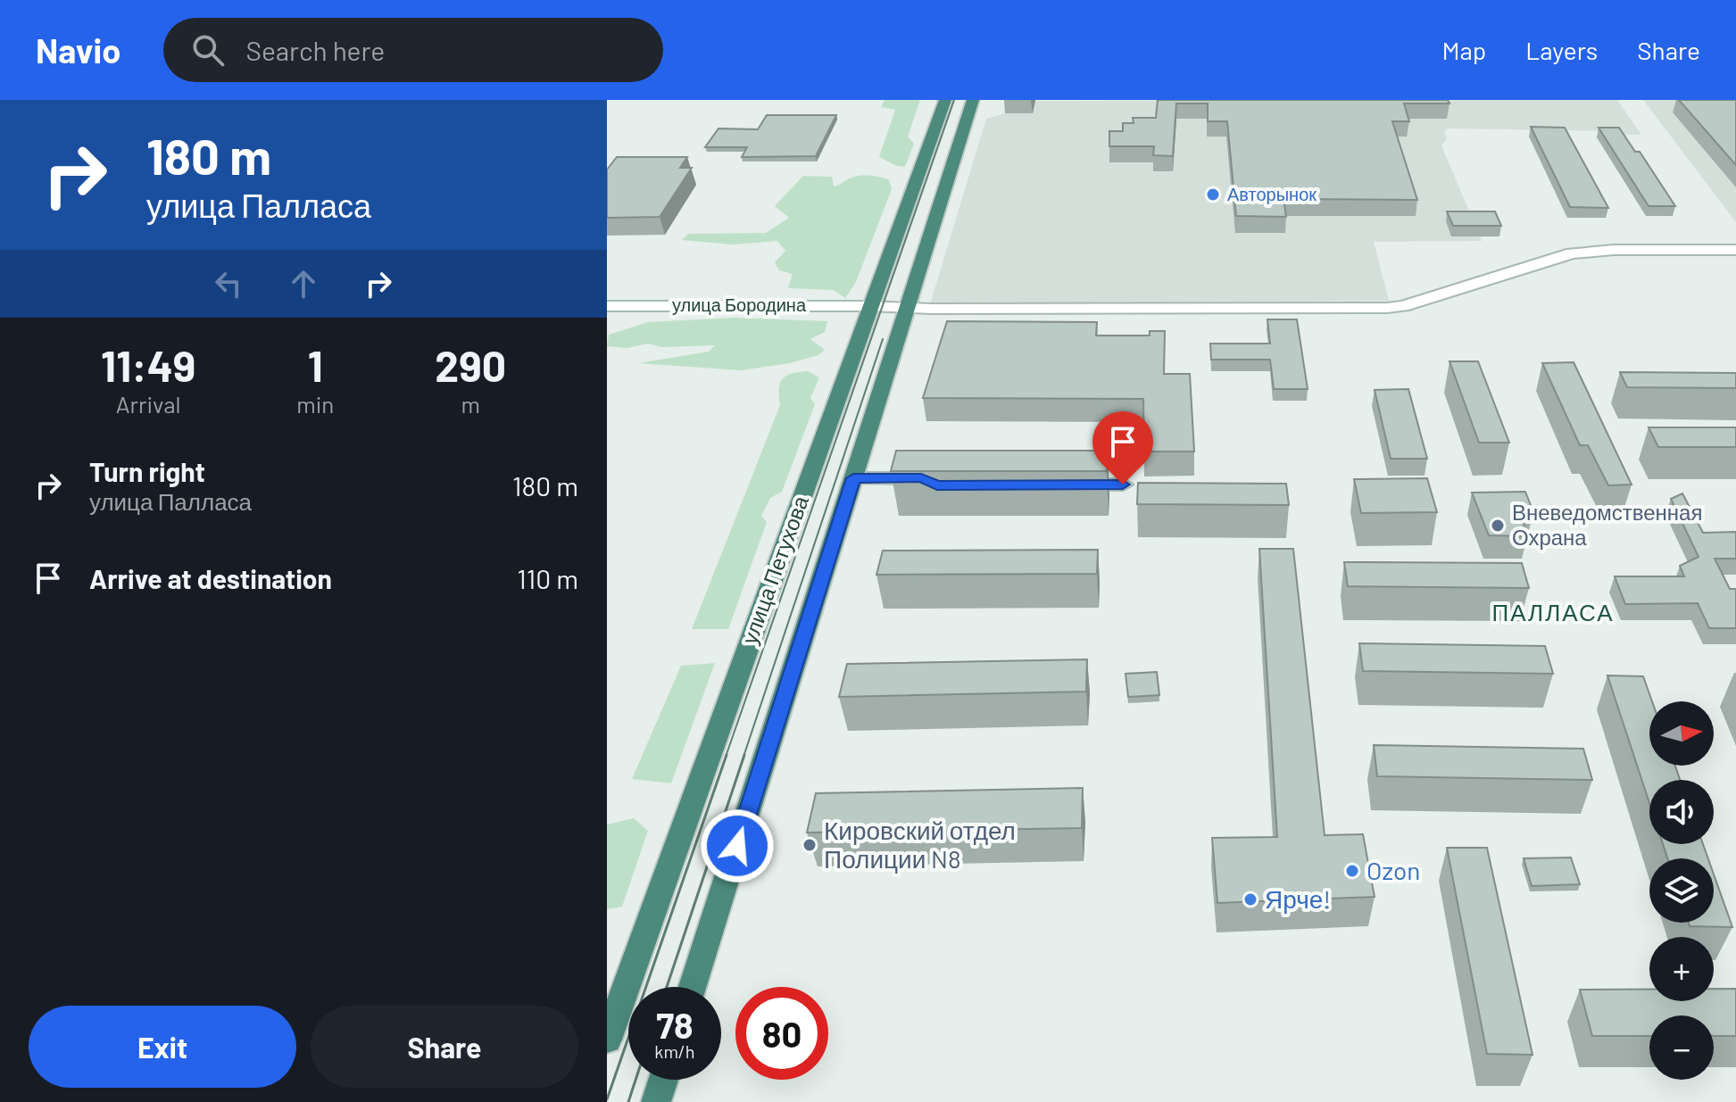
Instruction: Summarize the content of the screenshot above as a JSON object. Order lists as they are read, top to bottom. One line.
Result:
{"streets":{"highway":["улица Петухова"],"street":["улица Бородина"]},"crossings":[["улица Бородина","улица Петухова"]],"districts":["ПАЛЛАСА"],"places":["Авторынок","Вневедомственная Охрана","Кировский отдел Полиции N8","Ozon","Ярче!"],"north":"right","page":{"header":"Navio","search":"Search here","nav":["Map","Layers","Share"],"turn":["180 m","улица Палласа"],"eta":["11:49","Arrival","1","min","290","m"],"list":[{"name":"Turn right","note":"улица Палласа","value":"180 m"},{"name":"Arrive at destination","value":"110 m"}],"map_buttons":["+","−"],"speed":"78 km/h","limit":"80","buttons":["Exit","Share"]}}
